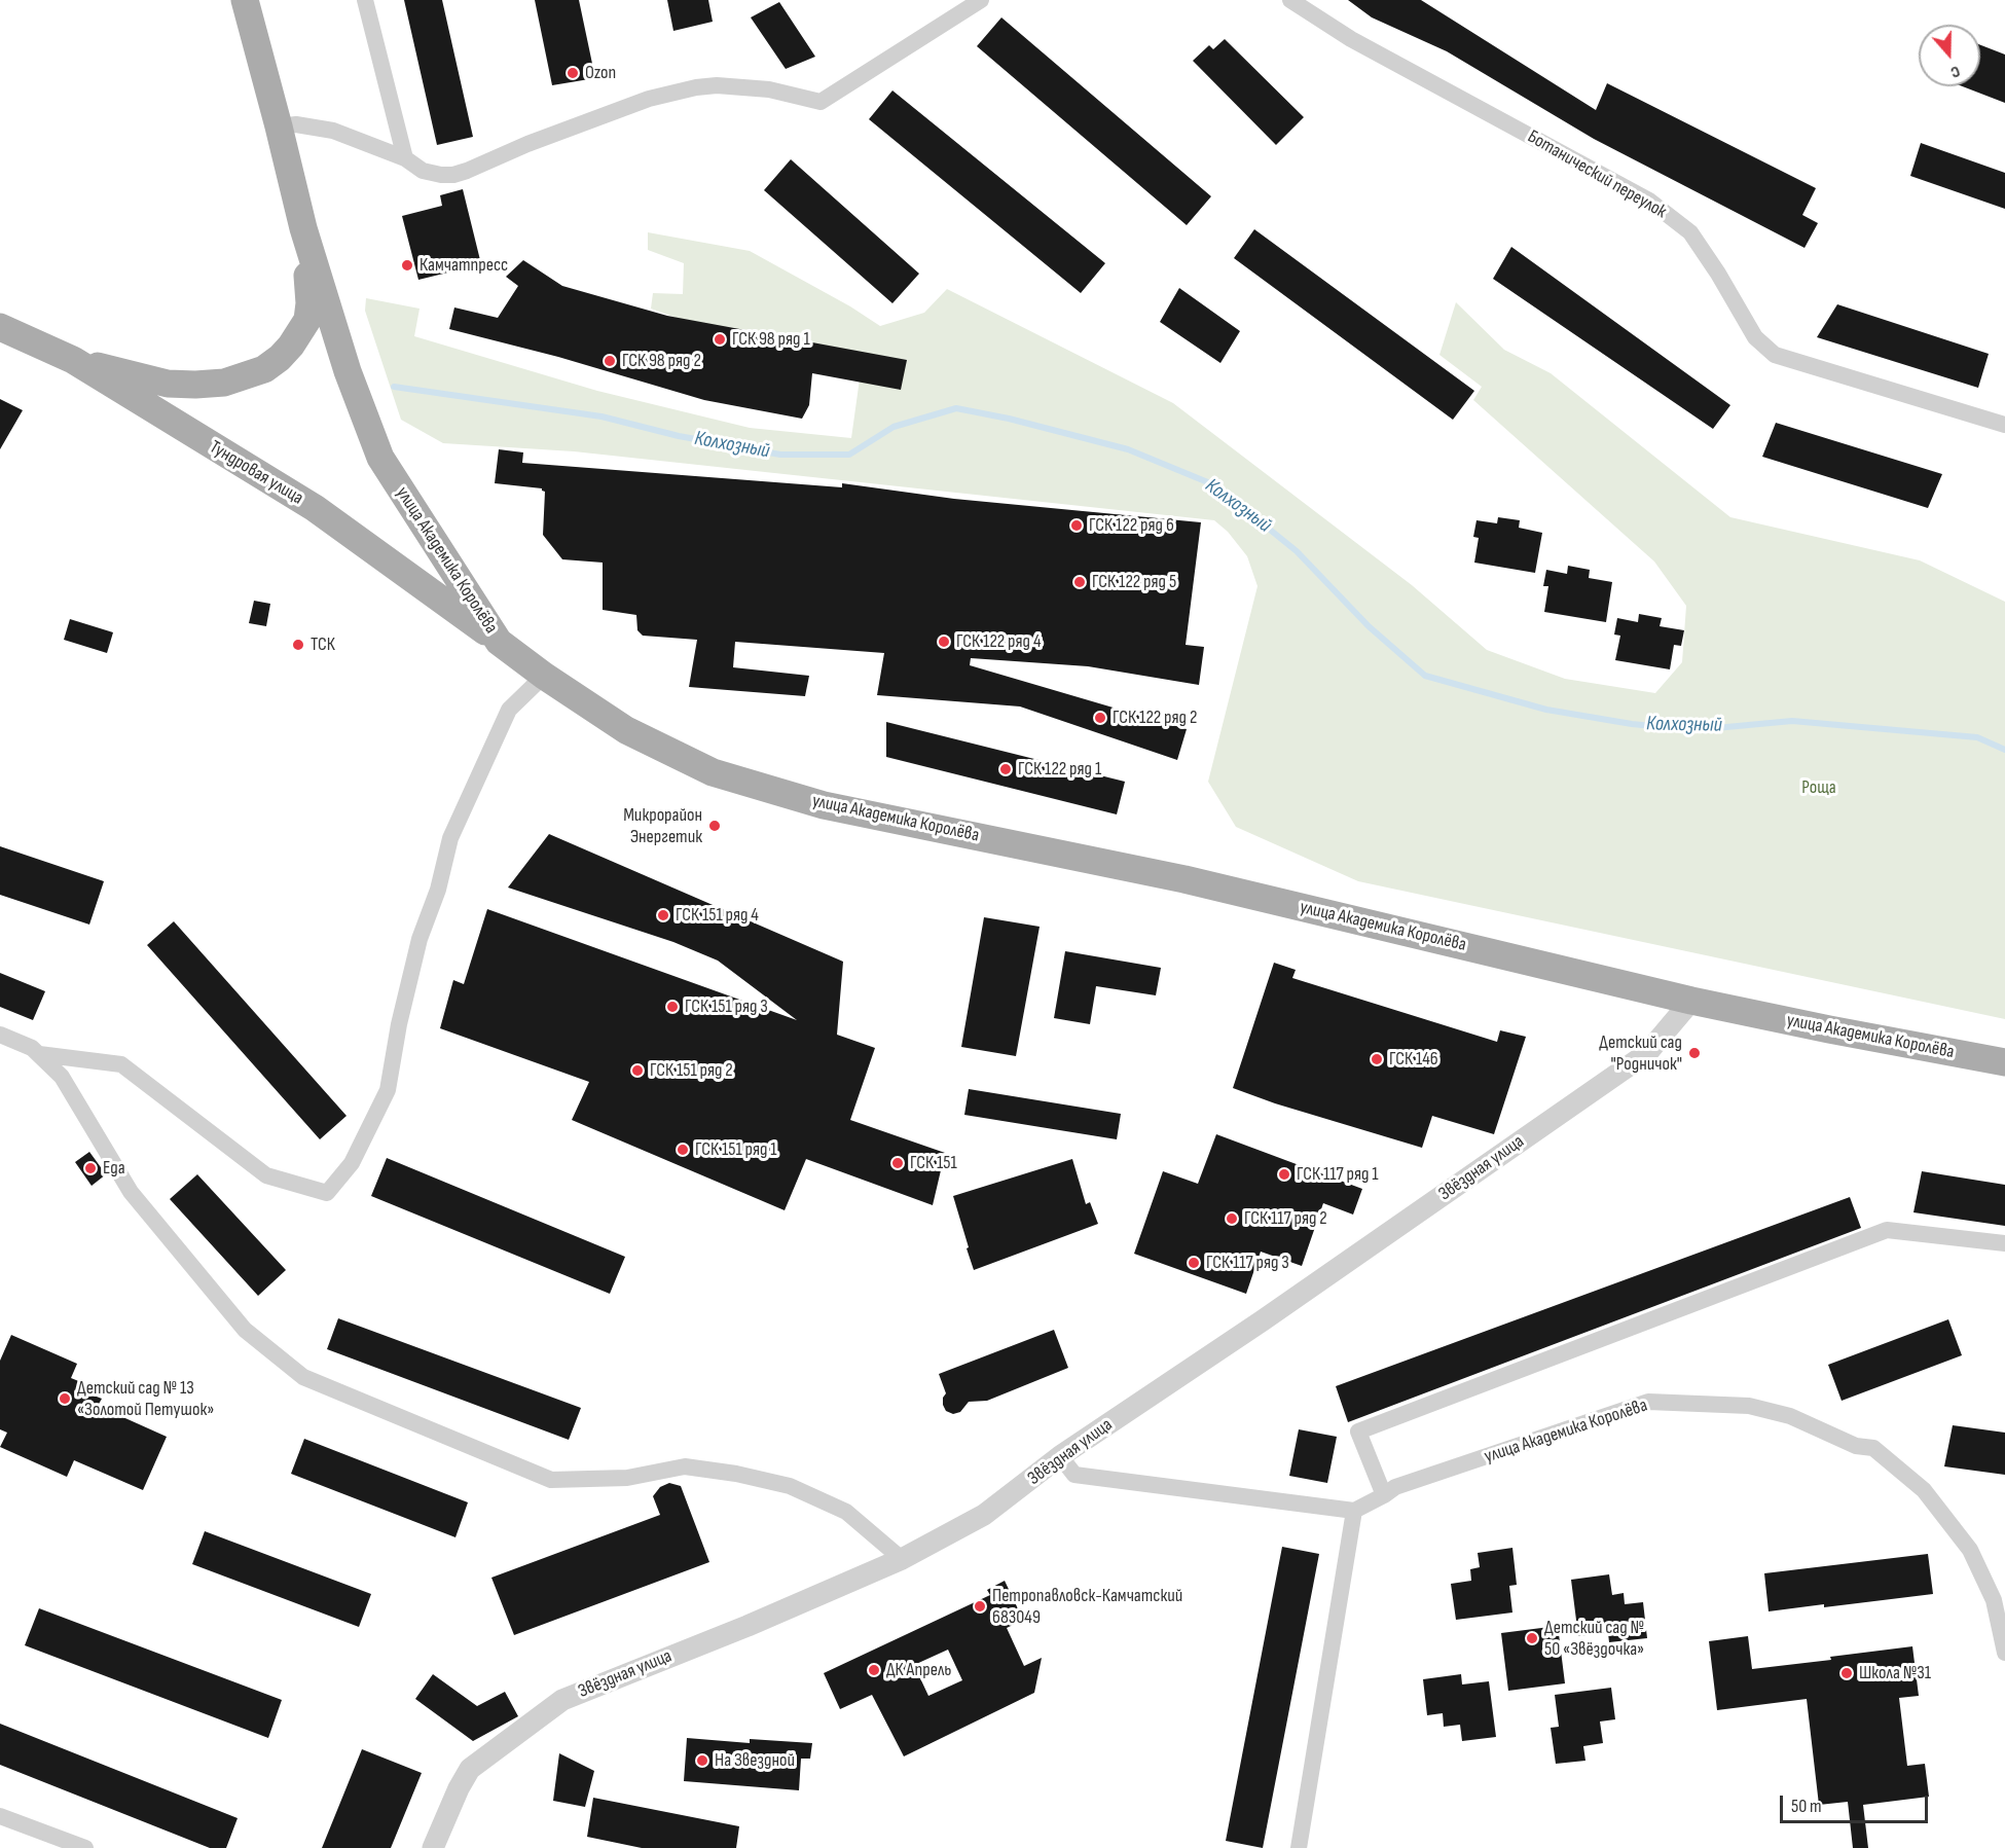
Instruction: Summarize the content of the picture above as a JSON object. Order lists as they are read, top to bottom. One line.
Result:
{"streets":{"main road":["Тундровая улица","улица Академика Королёва"],"street":["Ботанический переулок","Звёздная улица"]},"crossings":[["Тундровая улица","улица Академика Королёва"],["улица Академика Королёва","Звёздная улица"]],"water":["Колхозный"],"parks":["Роща"],"places":["Ozon","Камчатпресс","ГСК 98 ряд 1","ГСК 98 ряд 2","ГСК 122 ряд 6","ГСК 122 ряд 5","ГСК 122 ряд 4","ТСК","ГСК 122 ряд 2","ГСК 122 ряд 1","Микрорайон Энергетик","ГСК 151 ряд 4","ГСК 151 ряд 3","Детский сад \"Родничок\"","ГСК 146","ГСК 151 ряд 2","ГСК 151 ряд 1","ГСК 151","Еда","ГСК 117 ряд 1","ГСК 117 ряд 2","ГСК 117 ряд 3","Детский сад № 13 «Золотой Петушок»","Петропавловск-Камчатский 683049","Детский сад № 50 «Звёздочка»","ДК Апрель","Школа №31","На Звездной"],"scale_bar":"50 m","north":"bottom"}
